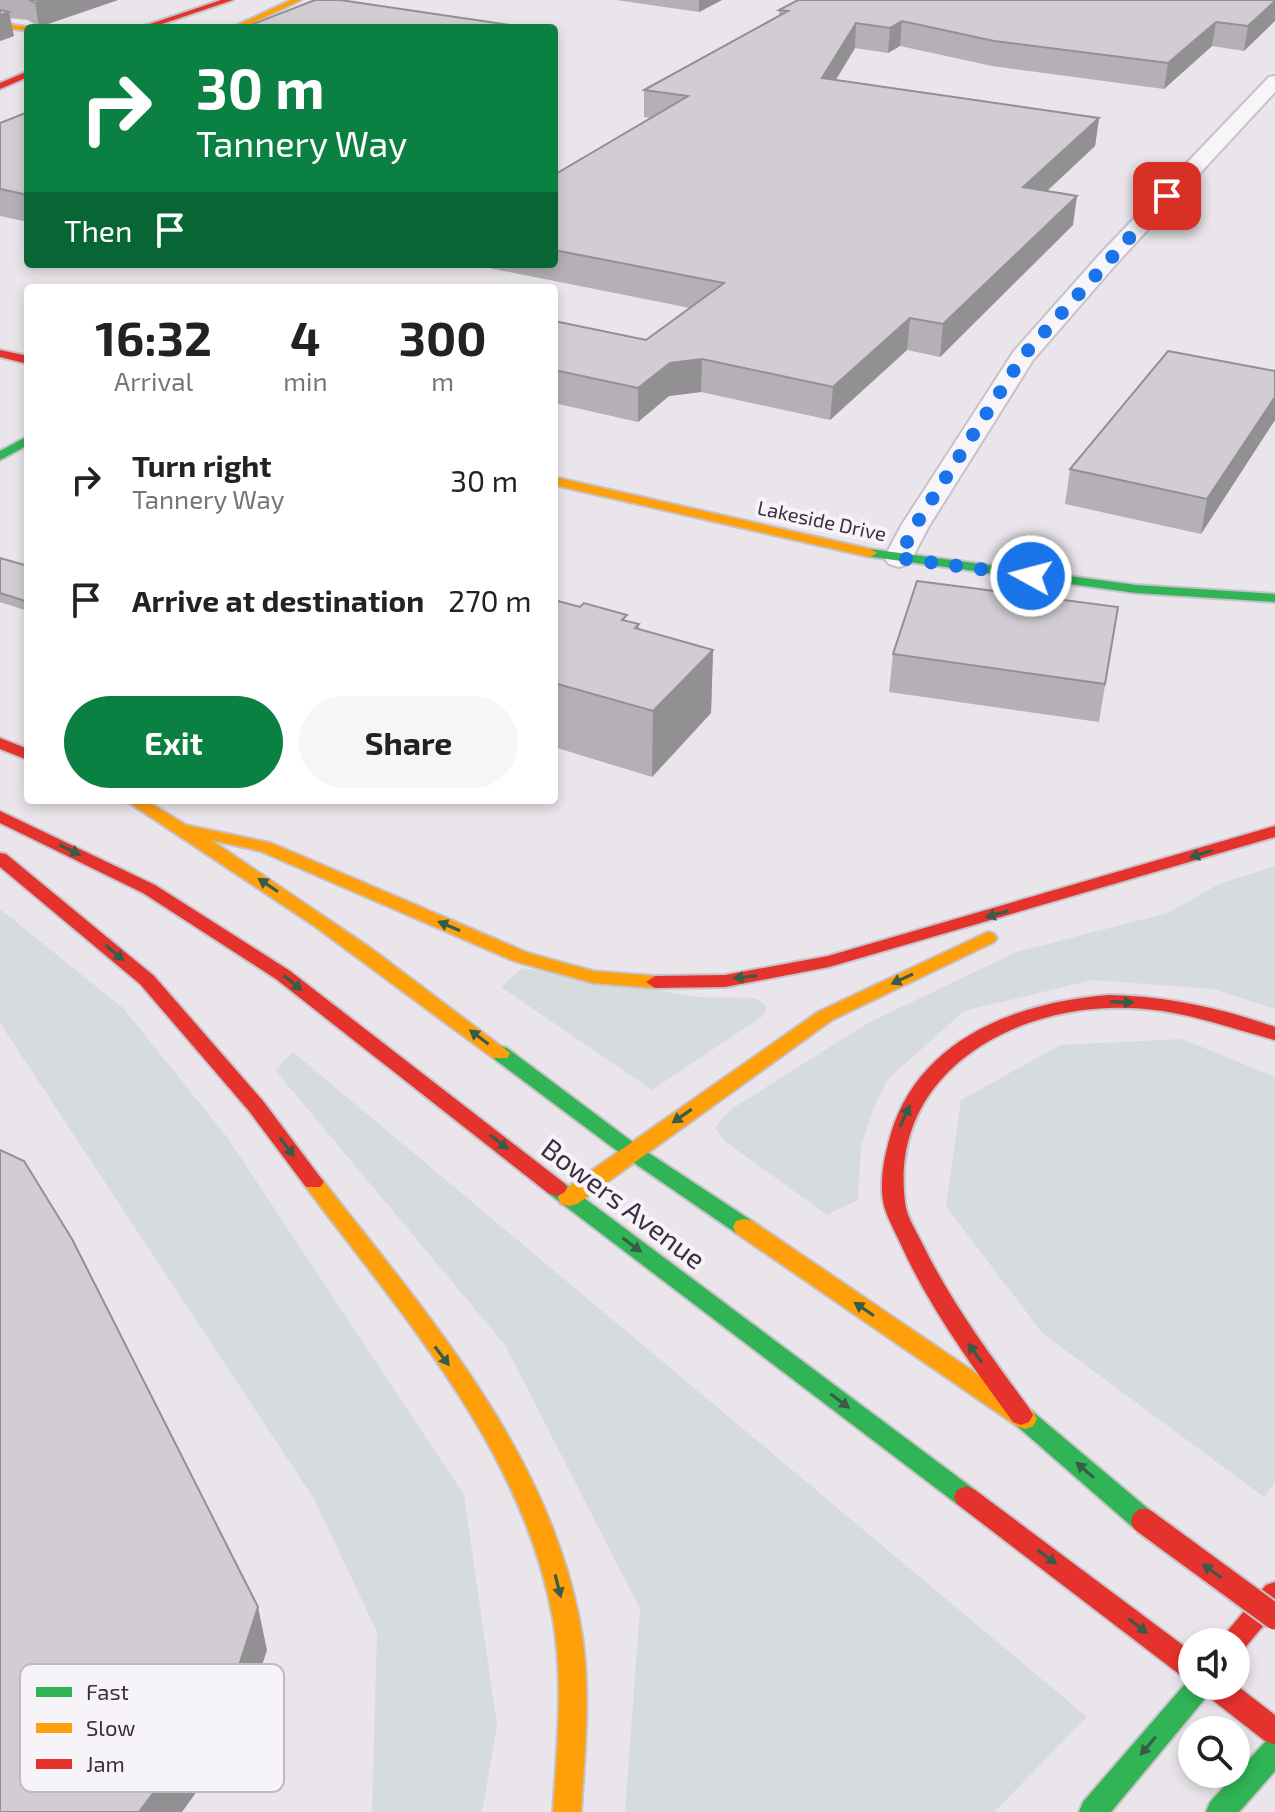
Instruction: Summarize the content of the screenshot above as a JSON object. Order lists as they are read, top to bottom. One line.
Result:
{"streets":{"main road":["Lakeside Drive","Bowers Avenue"]},"legend":["Fast","Slow","Jam"],"page":{"turn":["30 m","Tannery Way"],"then":"Then","eta":["16:32","Arrival","4","min","300","m"],"list":[{"name":"Turn right","note":"Tannery Way","value":"30 m"},{"name":"Arrive at destination","value":"270 m"}],"buttons":["Exit","Share"]}}
